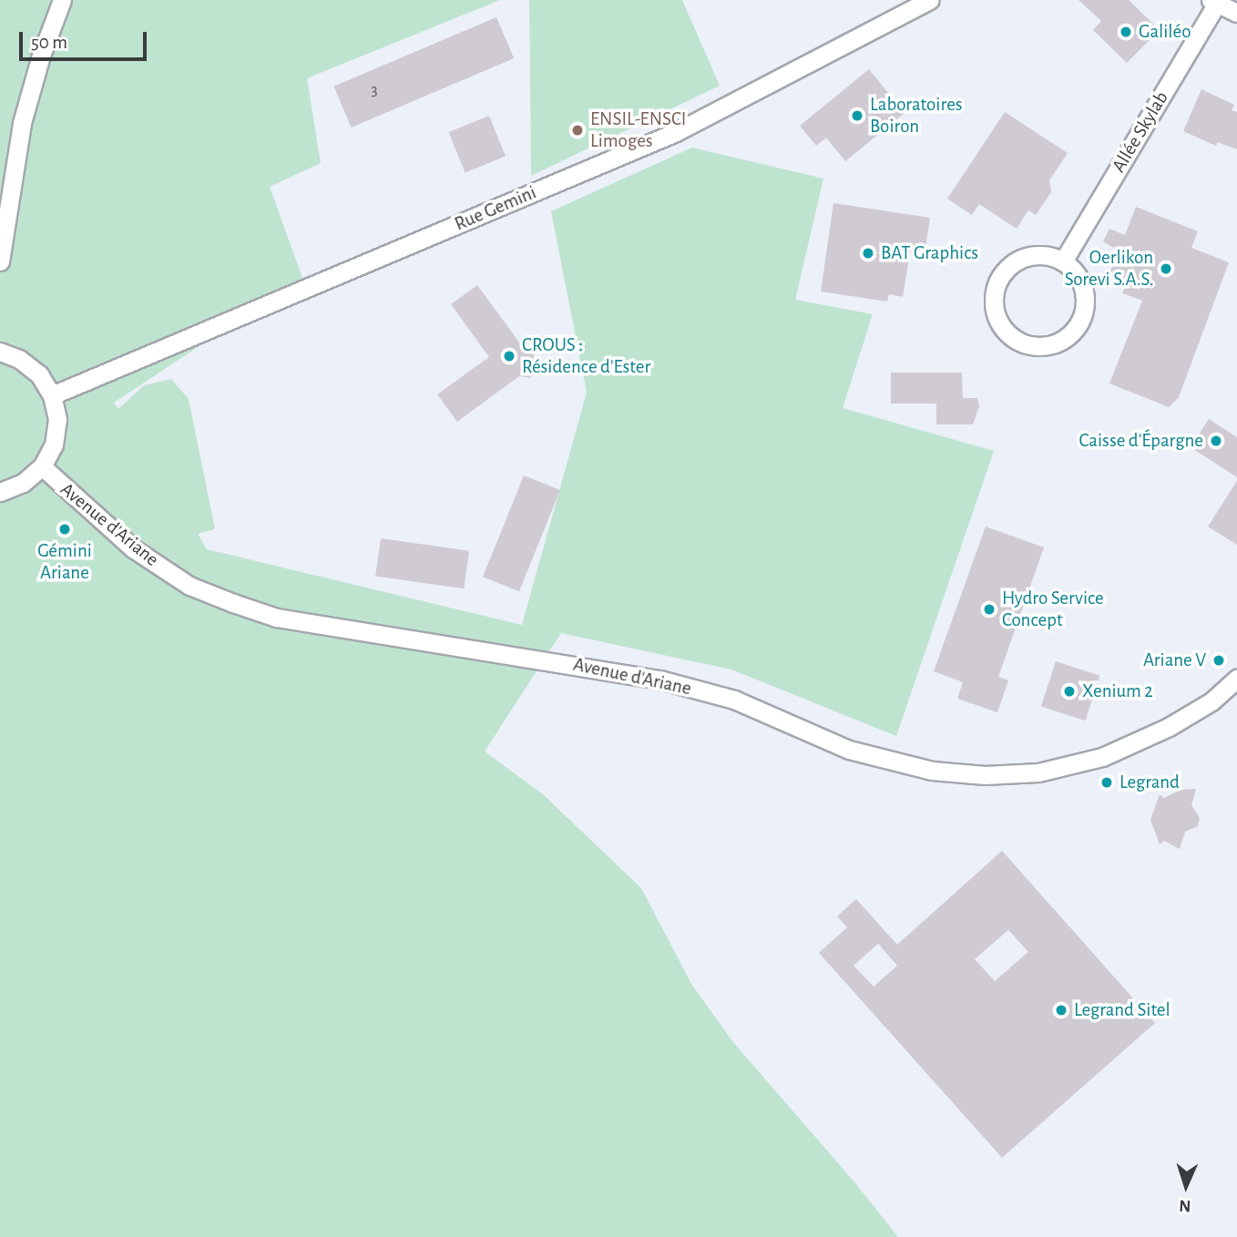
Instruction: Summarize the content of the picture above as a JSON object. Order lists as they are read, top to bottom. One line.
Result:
{"streets":{"street":["Allée Skylab","Rue Gemini","Avenue d'Ariane"]},"places":["Galiléo","Laboratoires Boiron","ENSIL-ENSCI Limoges","BAT Graphics","Oerlikon Sorevi S.A.S.","CROUS : Résidence d'Ester","Caisse d'Épargne","Gémini Ariane","Hydro Service Concept","Ariane V","Xenium 2","Legrand","Legrand Sitel"],"house_numbers":["3"],"scale_bar":"50 m","north":"bottom"}
